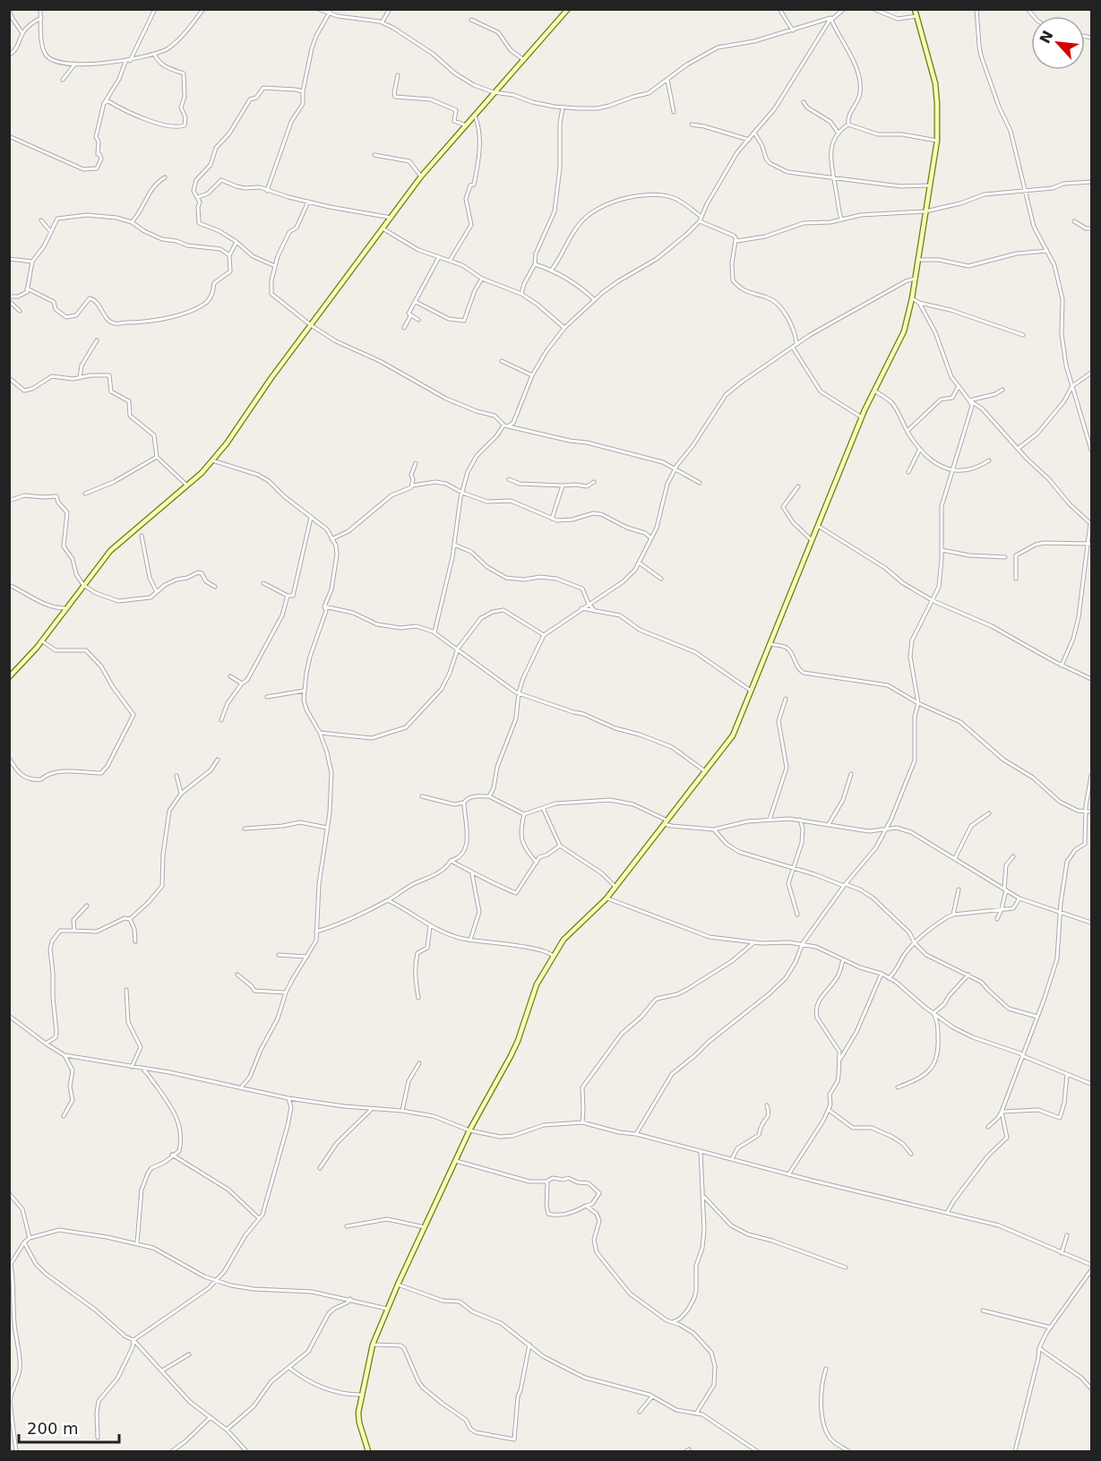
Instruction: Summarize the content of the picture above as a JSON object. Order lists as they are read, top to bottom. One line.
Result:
{"scale_bar":"200 m","north":"top left"}
